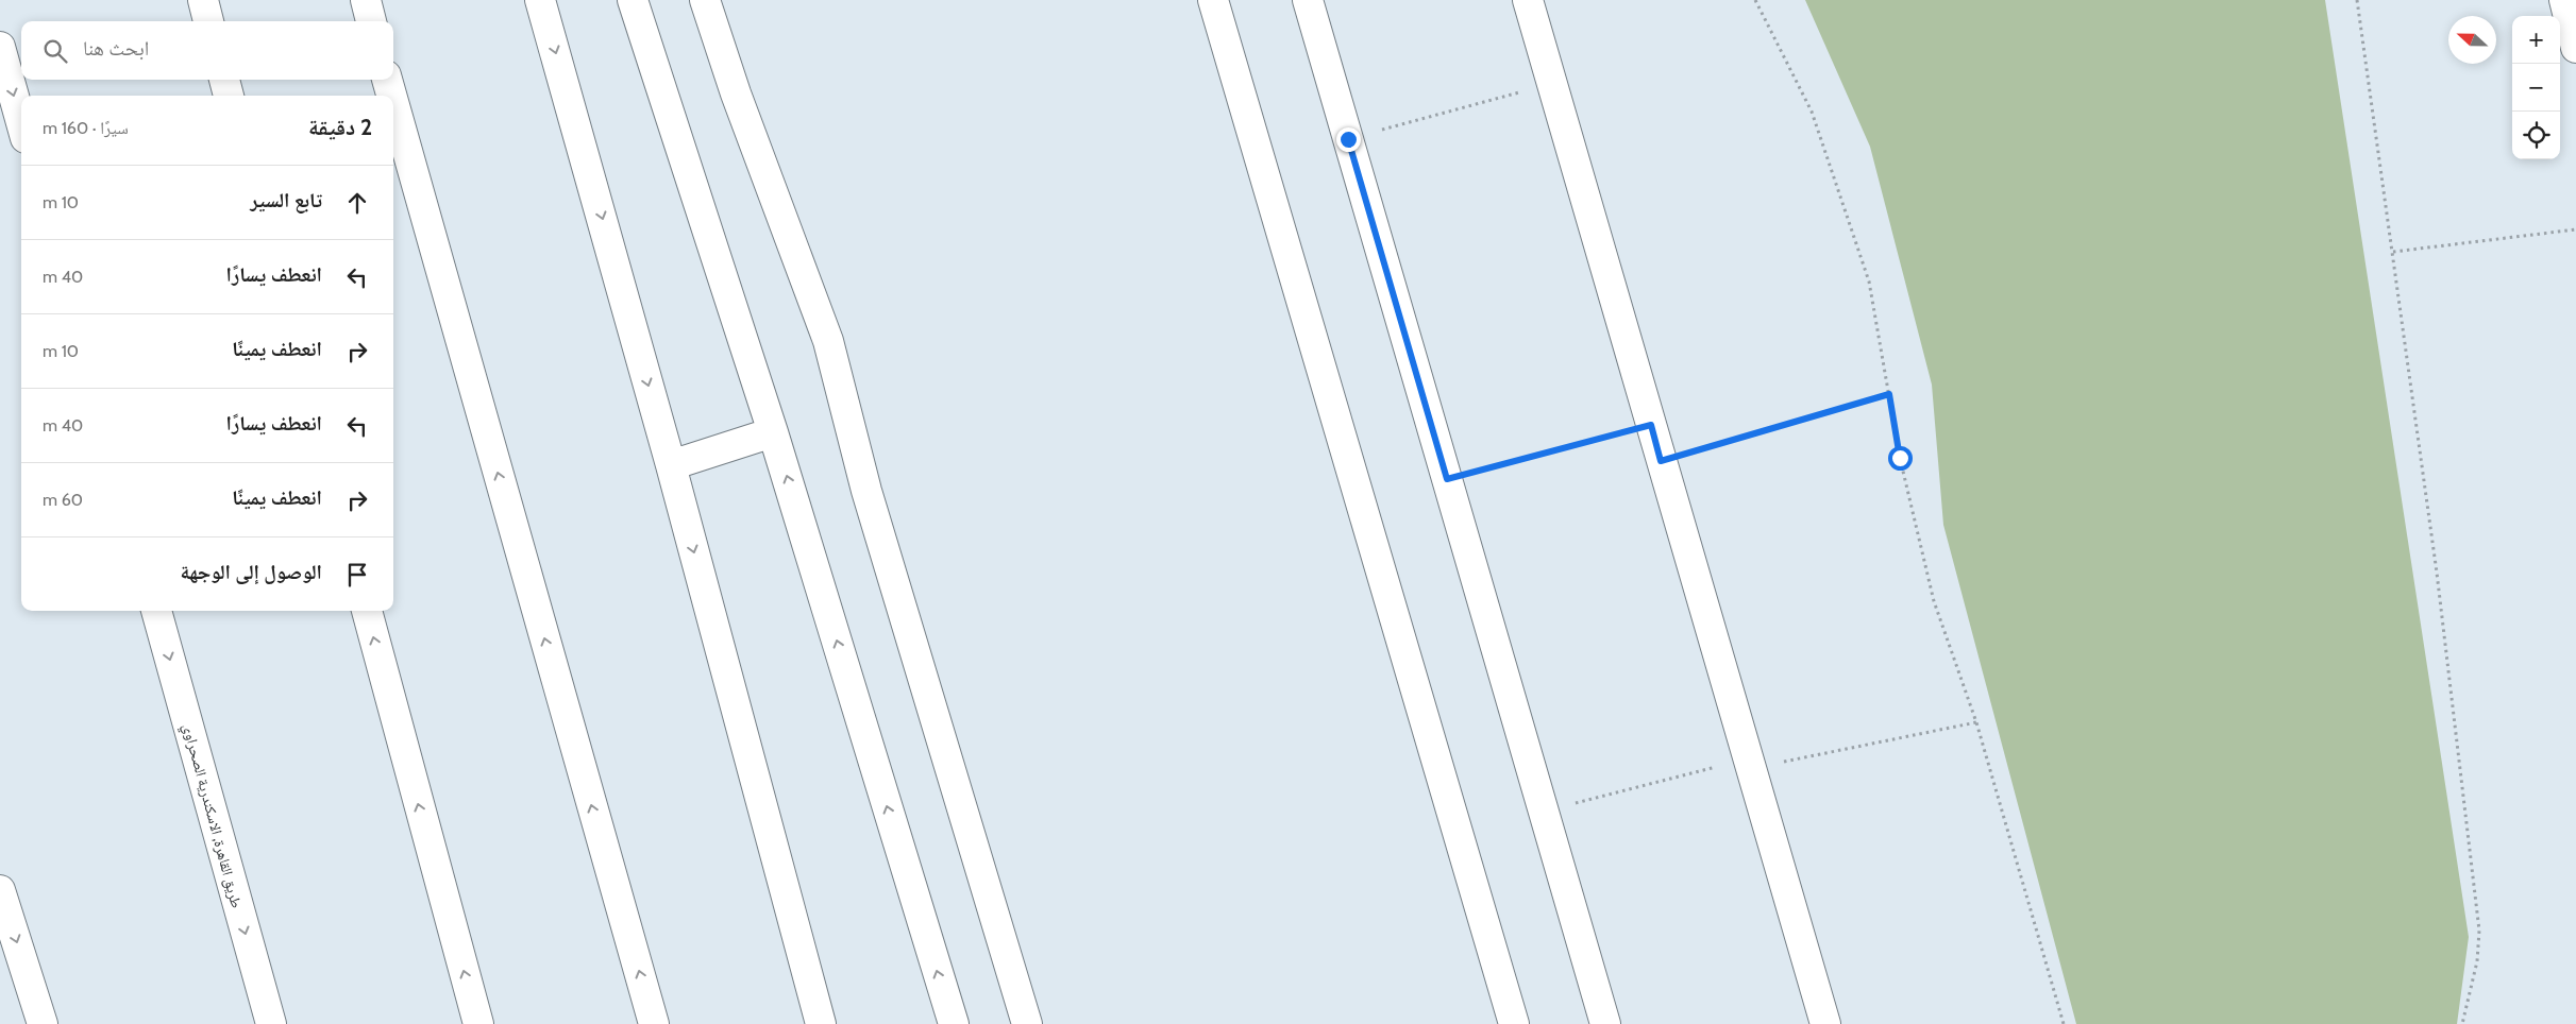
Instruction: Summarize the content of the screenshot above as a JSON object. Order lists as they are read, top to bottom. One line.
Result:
{"streets":{"main road":["طريق القاهرة, الاسكندرية الصحراوي"]},"north":"left","page":{"map_buttons":["+","−"],"search":"ابحث هنا","heading":["2 دقيقة","سيرًا · 160 m"],"list":[["تابع السير","10 m"],["انعطف يسارًا","40 m"],["انعطف يمينًا","10 m"],["انعطف يسارًا","40 m"],["انعطف يمينًا","60 m"],"الوصول إلى الوجهة"]}}
